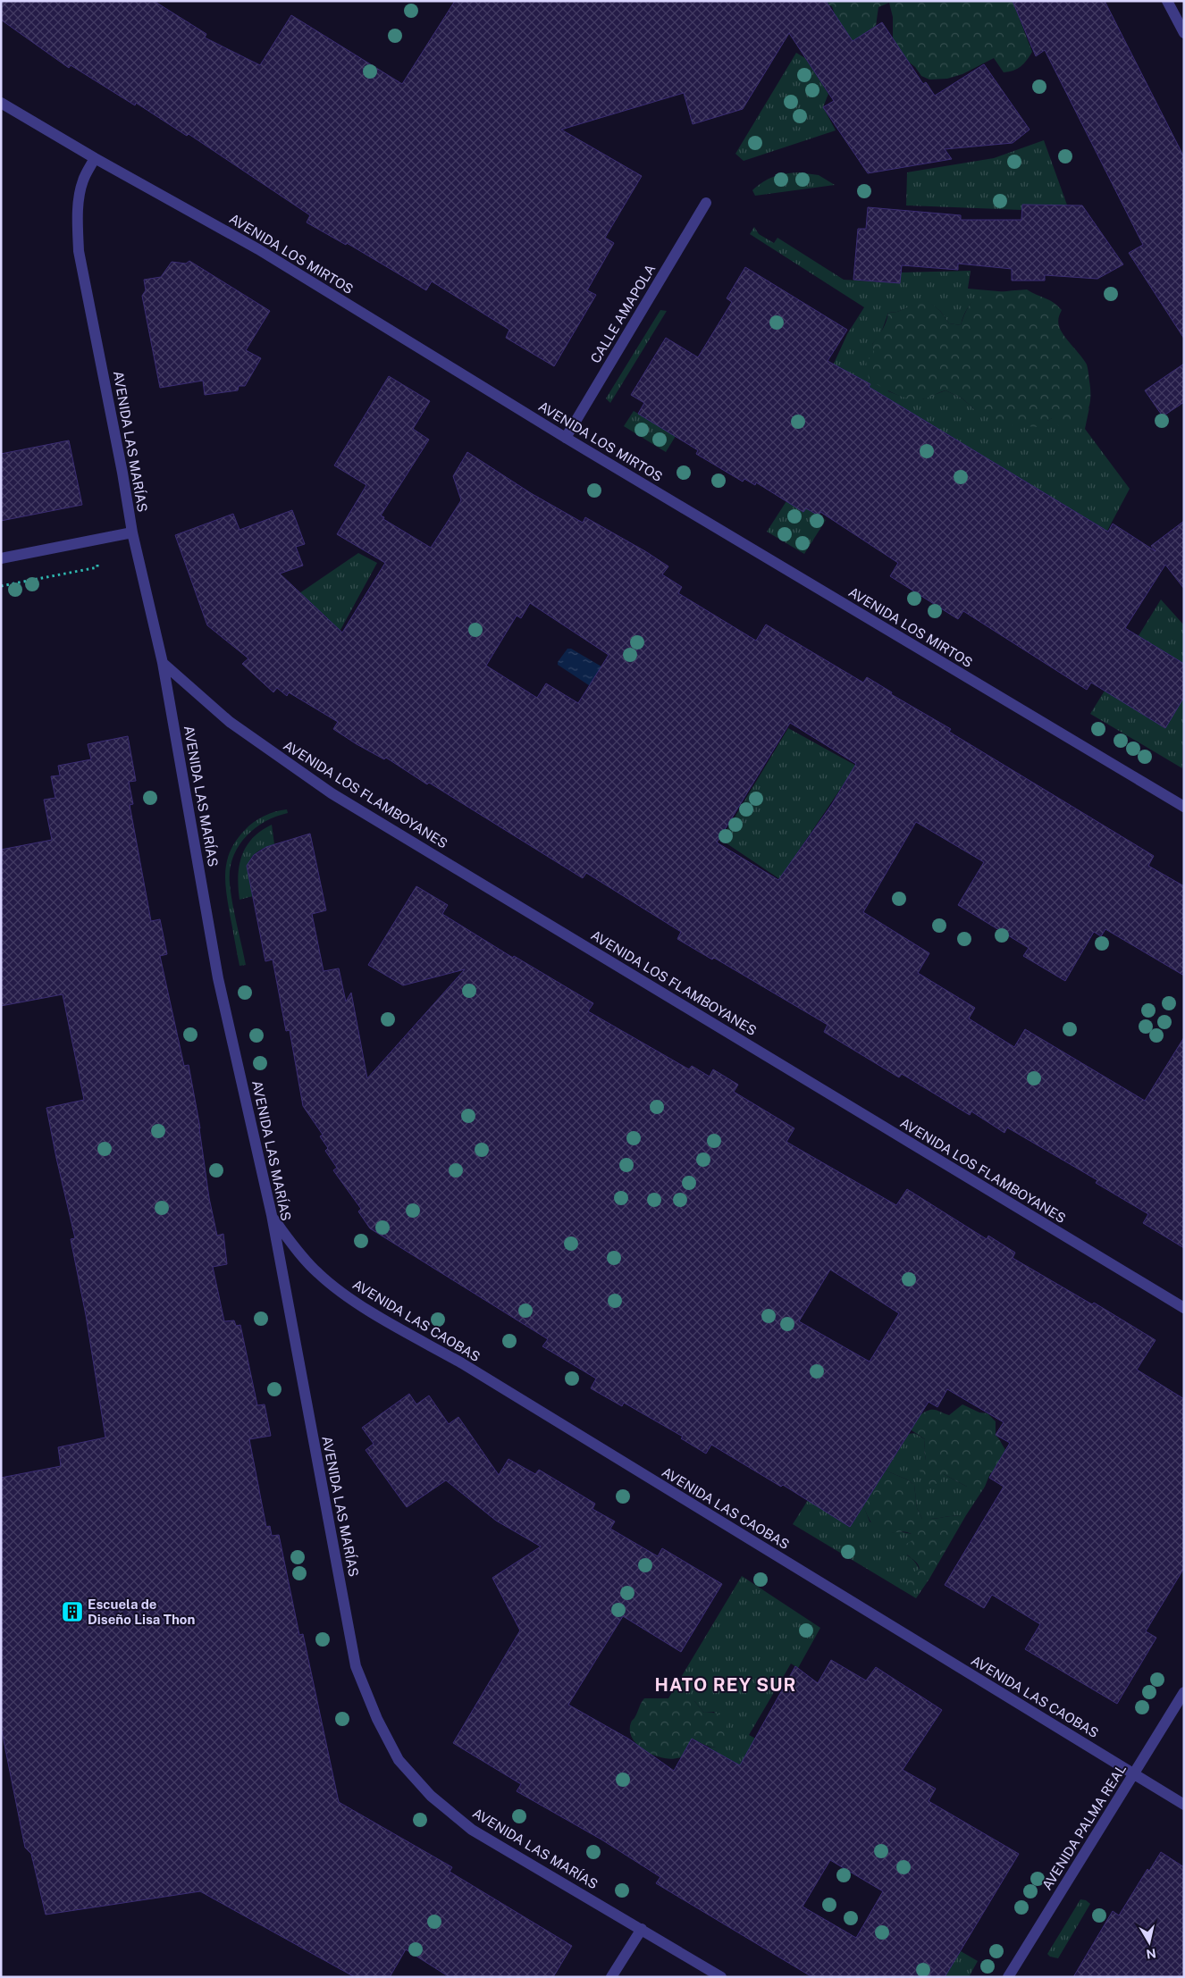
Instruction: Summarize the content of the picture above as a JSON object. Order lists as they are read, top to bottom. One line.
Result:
{"streets":{"street":["AVENIDA LOS MIRTOS","CALLE AMAPOLA","AVENIDA LAS MARÍAS","AVENIDA LOS FLAMBOYANES","AVENIDA LAS CAOBAS","AVENIDA PALMA REAL"]},"crossings":[["AVENIDA LOS MIRTOS","CALLE AMAPOLA"],["AVENIDA LOS MIRTOS","AVENIDA LAS MARÍAS"],["AVENIDA LAS MARÍAS","AVENIDA LOS FLAMBOYANES"],["AVENIDA LAS MARÍAS","AVENIDA LAS CAOBAS"],["AVENIDA LAS CAOBAS","AVENIDA PALMA REAL"]],"districts":["HATO REY SUR"],"places":{"building":["Escuela de Diseño Lisa Thon"]},"north":"bottom"}
